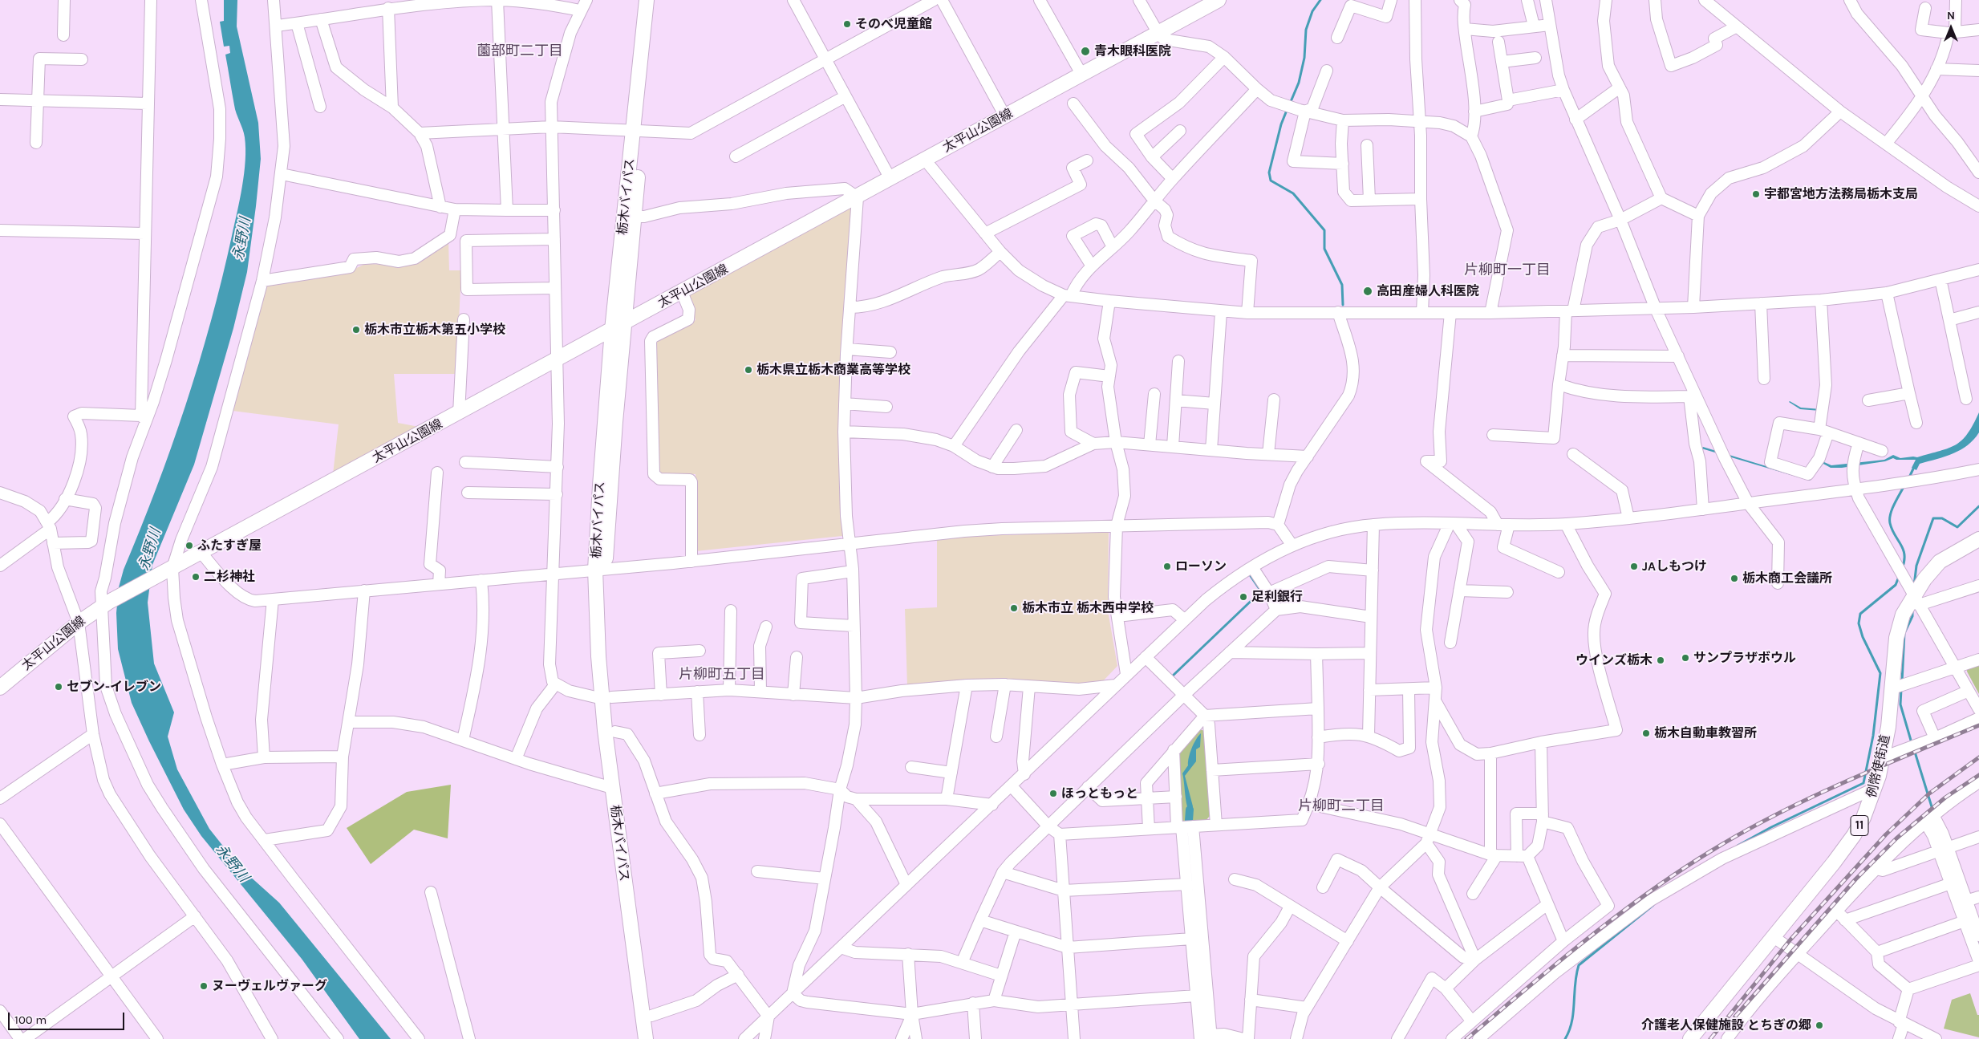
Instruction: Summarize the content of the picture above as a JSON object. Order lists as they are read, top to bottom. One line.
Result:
{"streets":{"main road":["太平山公園線","栃木バイパス","例幣使街道","11"]},"crossings":[["太平山公園線","栃木バイパス"]],"districts":["薗部町二丁目","片柳町一丁目","片柳町五丁目","片柳町二丁目"],"water":["永野川"],"places":["そのべ児童館","青木眼科医院","宇都宮地方法務局栃木支局","高田産婦人科医院","栃木市立栃木第五小学校","栃木県立栃木商業高等学校","ふたすぎ屋","ローソン","JAしもつけ","二杉神社","栃木商工会議所","足利銀行","栃木市立 栃木西中学校","サンプラザボウル","ウインズ栃木","セブン-イレブン","栃木自動車教習所","ほっともっと","ヌーヴェルヴァーグ","介護老人保健施設 とちぎの郷"],"scale_bar":"100 m","north":"top"}
